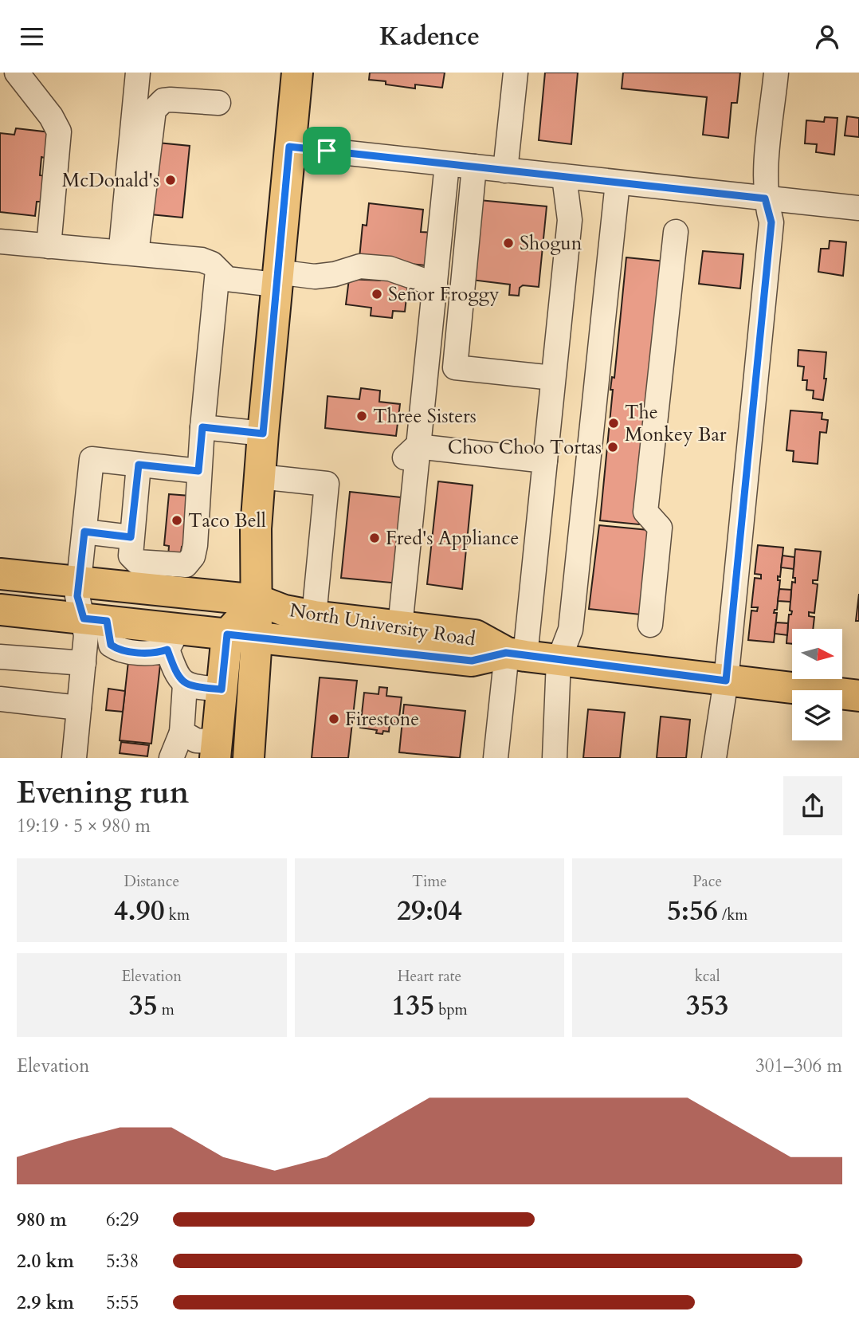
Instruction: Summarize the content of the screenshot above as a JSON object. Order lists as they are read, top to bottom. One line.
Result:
{"streets":{"main road":["North University Road"]},"places":["McDonald's","Shogun","Señor Froggy","Three Sisters","The Monkey Bar","Choo Choo Tortas","Taco Bell","Fred's Appliance","Firestone"],"north":"right","page":{"header":"Kadence","heading":["Evening run","19:19 · 5 × 980 m"],"stats":[["Distance","4.90 km"],["Time","29:04"],["Pace","5:56 /km"],["Elevation","35 m"],["Heart rate","135 bpm"],["kcal","353"]],"chart":["Elevation","301–306 m"],"list":[{"name":"980 m","note":"6:29"},{"name":"2.0 km","note":"5:38"},{"name":"2.9 km","note":"5:55"}]}}
